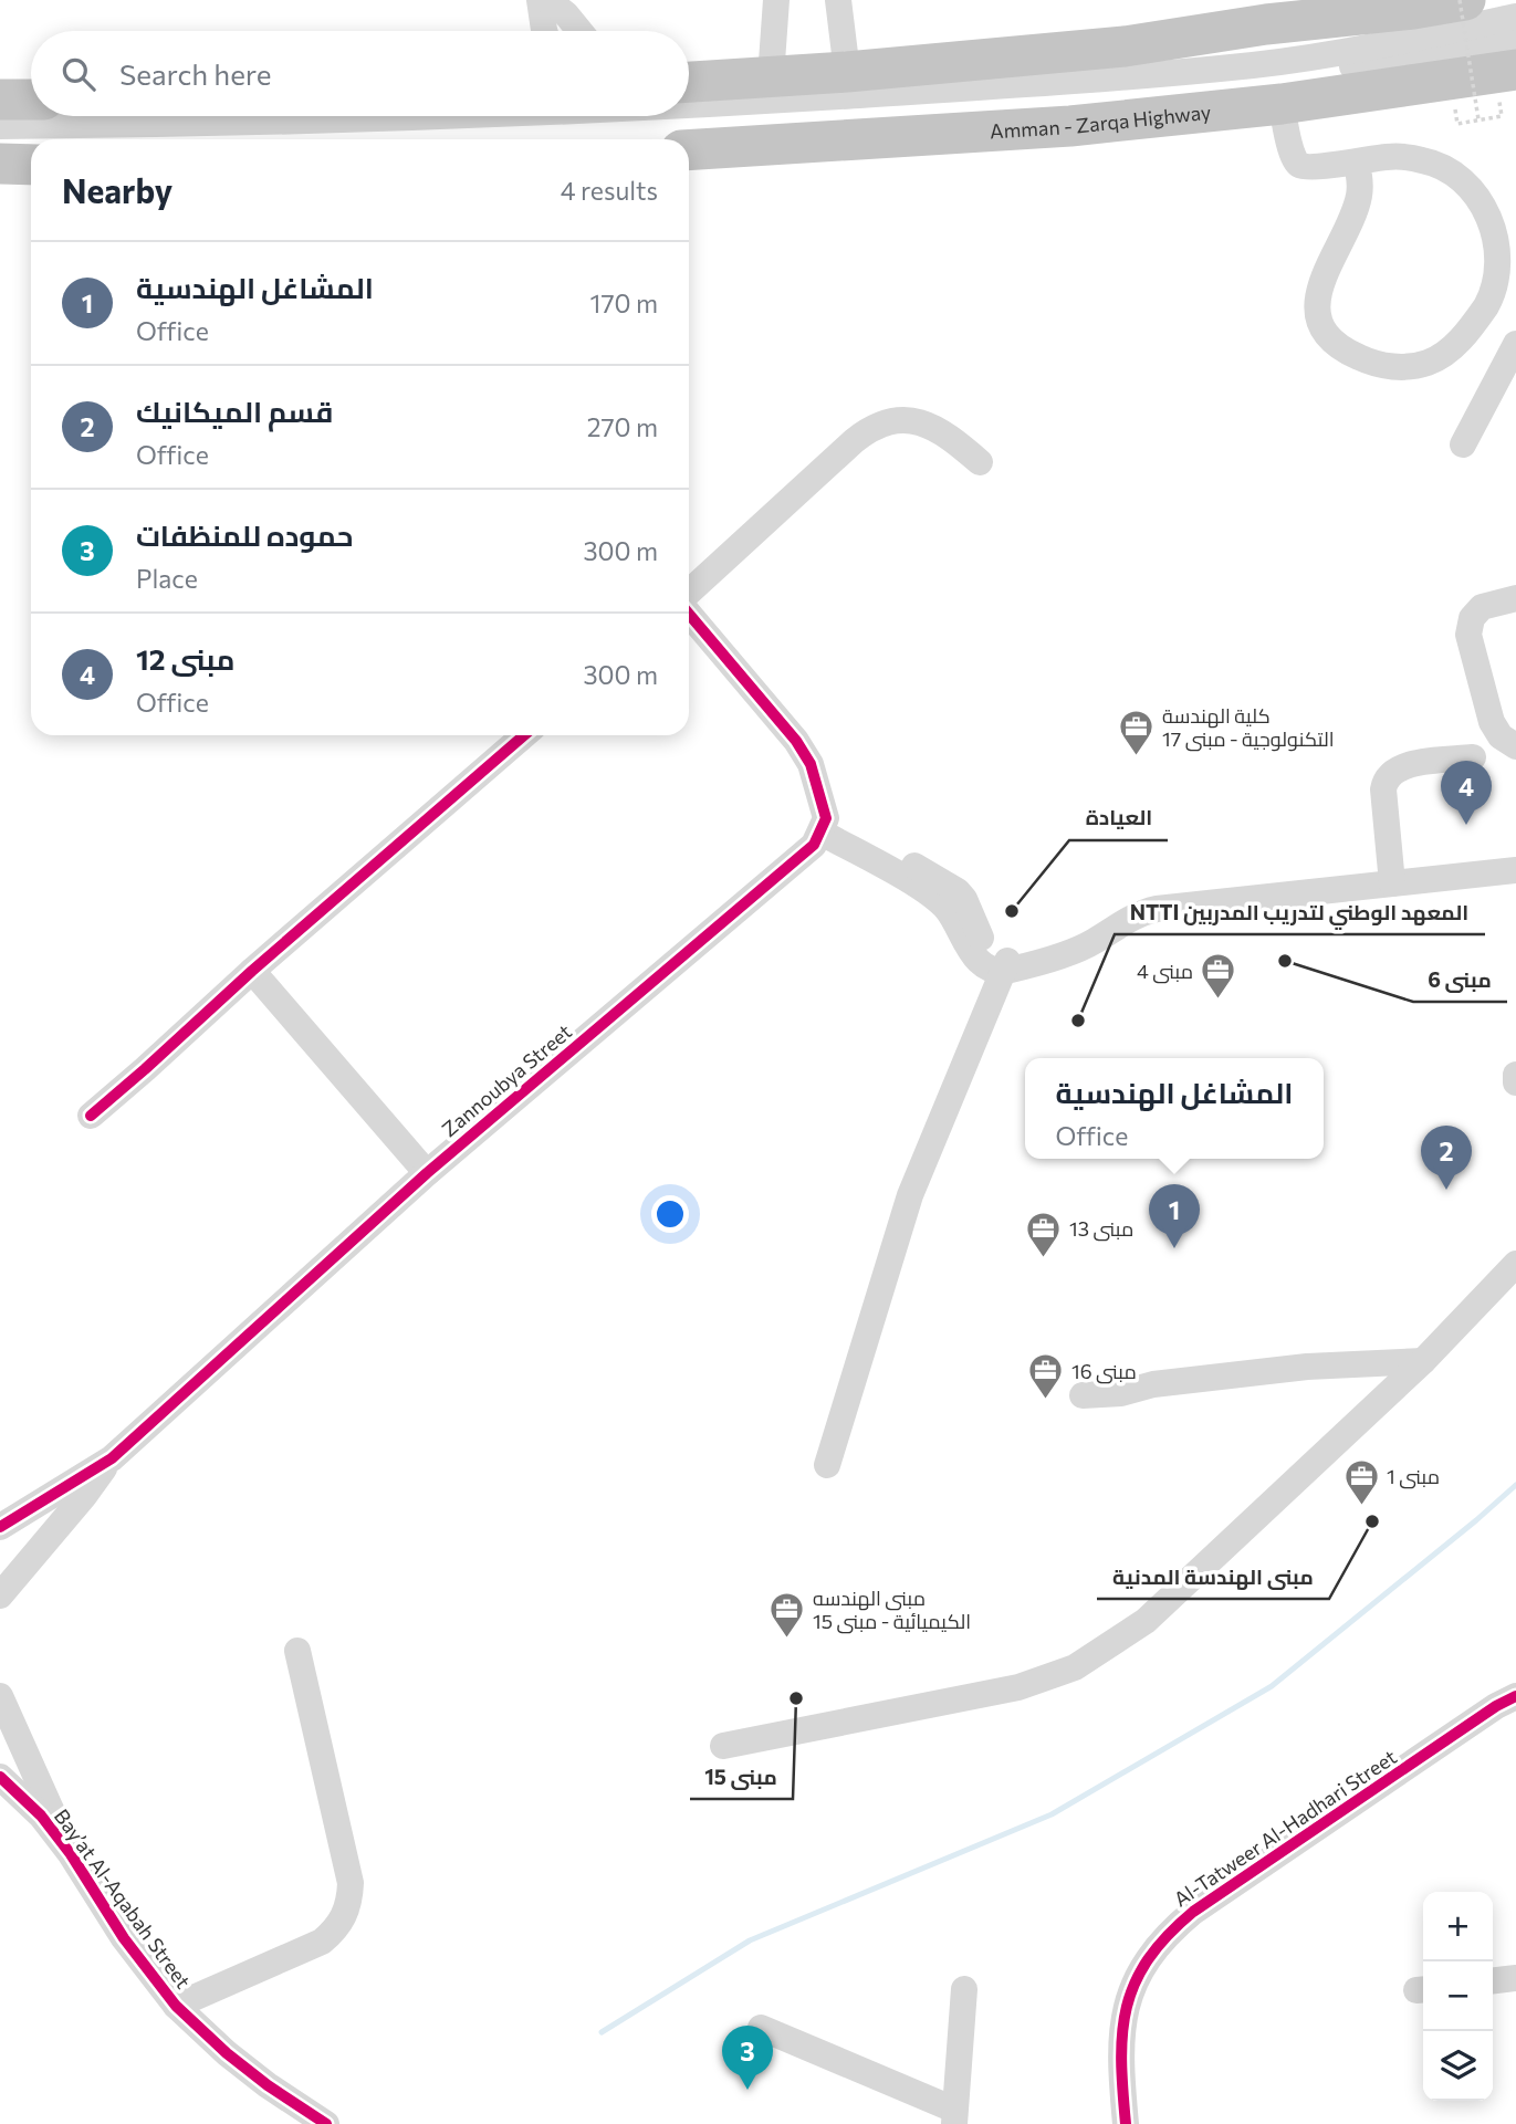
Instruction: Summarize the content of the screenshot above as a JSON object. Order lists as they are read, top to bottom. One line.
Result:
{"streets":{"highway":["Amman - Zarqa Highway"],"street":["Zannoubya Street","Al-Tatweer Al-Hadhari Street","Bay’at Al-Aqabah Street"]},"places":{"office":["كلية الهندسة التكنولوجية - مبنى 17","مبنى 4","مبنى 13","مبنى 16","مبنى 1","مبنى الهندسه الكيميائية - مبنى 15"],"other":["العيادة","مبنى 6","NTTI المعهد الوطني لتدريب المدربين","مبنى الهندسة المدنية","مبنى 15"]},"page":{"search":"Search here","heading":["Nearby","4 results"],"list":[{"mark":"1","name":"المشاغل الهندسية","note":"Office","value":"170 m"},{"mark":"2","name":"قسم الميكانيك","note":"Office","value":"270 m"},{"mark":"3","name":"حموده للمنظفات","note":"Place","value":"300 m"},{"mark":"4","name":"مبنى 12","note":"Office","value":"300 m"}],"pins":["4","2","1","3"],"popup":["المشاغل الهندسية","Office"],"map_buttons":["+","−"]}}
